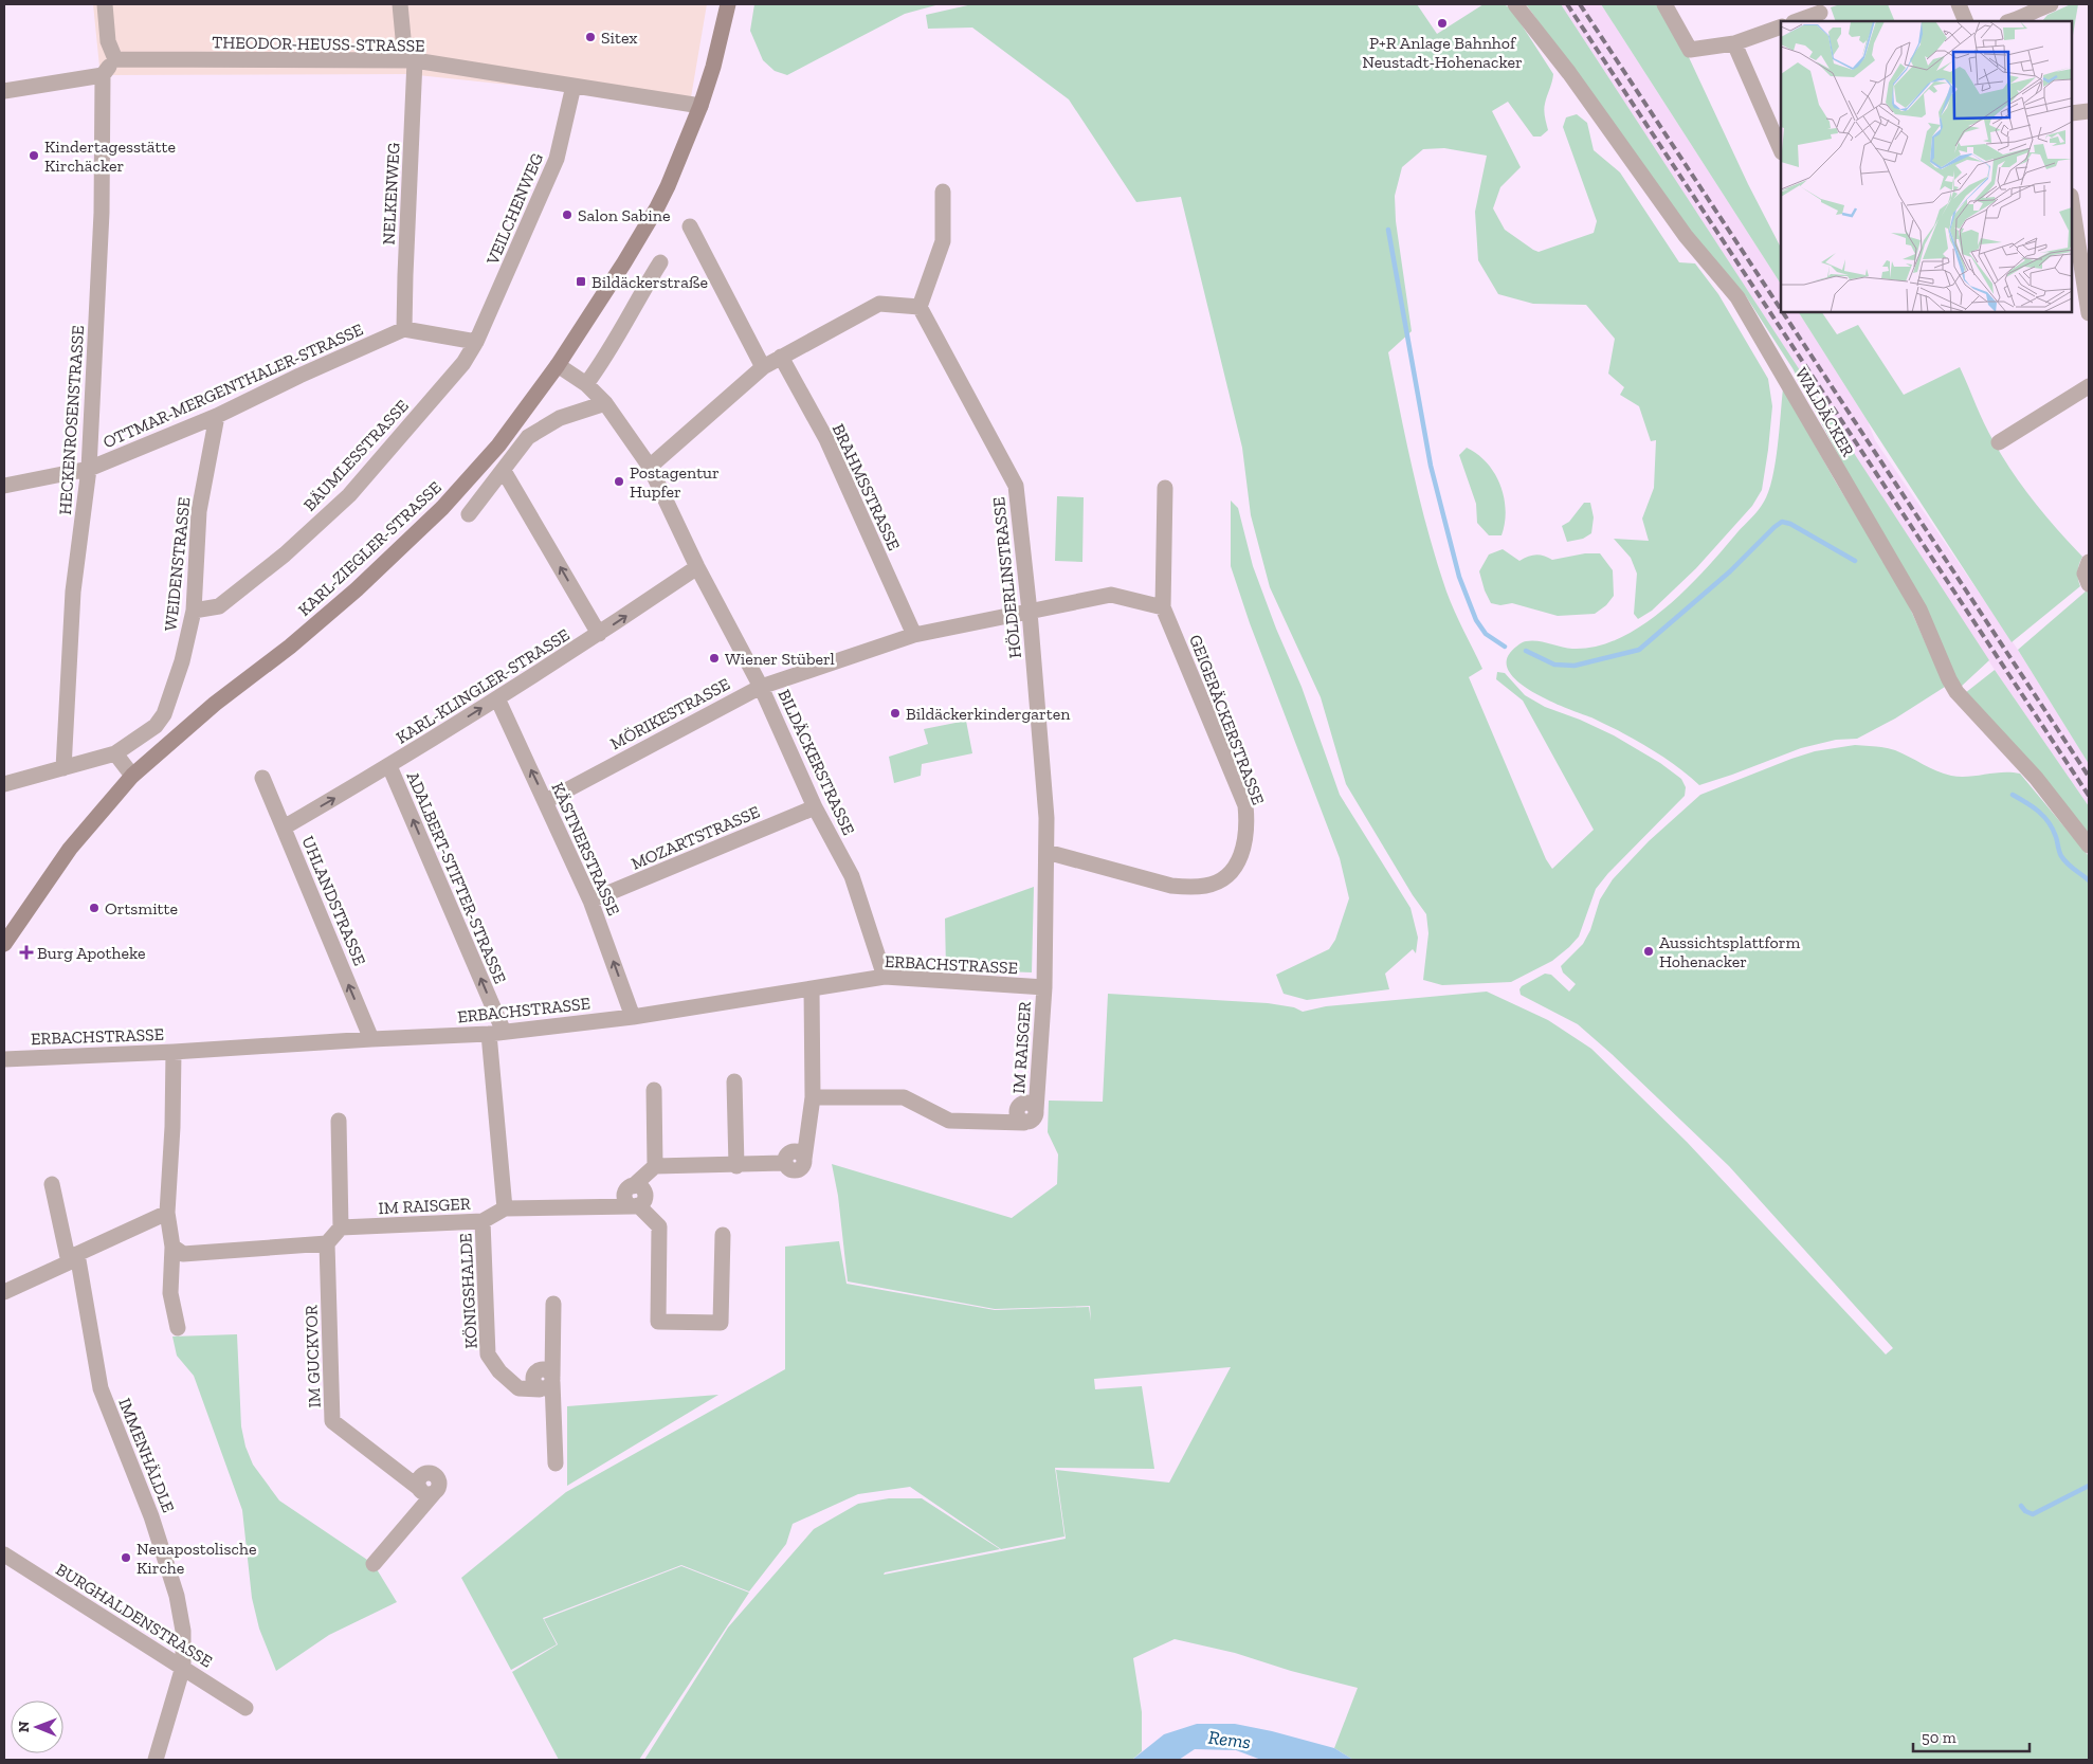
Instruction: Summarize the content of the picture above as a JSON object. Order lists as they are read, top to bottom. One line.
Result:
{"streets":{"street":["THEODOR-HEUSS-STRASSE","NELKENWEG","VEILCHENWEG","OTTMAR-MERGENTHALER-STRASSE","WALDÄCKER","HECKENROSENSTRASSE","BÄUMLESSTRASSE","BRAHMSSTRASSE","KARL-ZIEGLER-STRASSE","WEIDENSTRASSE","HÖLDERLINSTRASSE","KARL-KLINGLER-STRASSE","MÖRIKESTRASSE","GEIGERÄCKERSTRASSE","BILDÄCKERSTRASSE","MOZARTSTRASSE","KÄSTNERSTRASSE","ADALBERT-STIFTER-STRASSE","UHLANDSTRASSE","ERBACHSTRASSE","IM RAISGER","KÖNIGSHALDE","IM GUCKVOR","IMMENHÄLDLE","BURGHALDENSTRASSE"]},"crossings":[["THEODOR-HEUSS-STRASSE","NELKENWEG"],["THEODOR-HEUSS-STRASSE","VEILCHENWEG"],["THEODOR-HEUSS-STRASSE","KARL-ZIEGLER-STRASSE"],["NELKENWEG","OTTMAR-MERGENTHALER-STRASSE"],["VEILCHENWEG","BÄUMLESSTRASSE"],["OTTMAR-MERGENTHALER-STRASSE","HECKENROSENSTRASSE"],["OTTMAR-MERGENTHALER-STRASSE","WEIDENSTRASSE"],["HECKENROSENSTRASSE","WEIDENSTRASSE"],["BÄUMLESSTRASSE","WEIDENSTRASSE"],["BRAHMSSTRASSE","MÖRIKESTRASSE"],["KARL-ZIEGLER-STRASSE","BILDÄCKERSTRASSE"],["HÖLDERLINSTRASSE","MÖRIKESTRASSE"],["HÖLDERLINSTRASSE","GEIGERÄCKERSTRASSE"],["HÖLDERLINSTRASSE","ERBACHSTRASSE"],["HÖLDERLINSTRASSE","IM RAISGER"],["KARL-KLINGLER-STRASSE","BILDÄCKERSTRASSE"],["KARL-KLINGLER-STRASSE","KÄSTNERSTRASSE"],["KARL-KLINGLER-STRASSE","ADALBERT-STIFTER-STRASSE"],["KARL-KLINGLER-STRASSE","UHLANDSTRASSE"],["MÖRIKESTRASSE","BILDÄCKERSTRASSE"],["MÖRIKESTRASSE","KÄSTNERSTRASSE"],["BILDÄCKERSTRASSE","MOZARTSTRASSE"],["BILDÄCKERSTRASSE","ERBACHSTRASSE"],["MOZARTSTRASSE","KÄSTNERSTRASSE"],["KÄSTNERSTRASSE","ERBACHSTRASSE"],["ADALBERT-STIFTER-STRASSE","ERBACHSTRASSE"],["UHLANDSTRASSE","ERBACHSTRASSE"],["ERBACHSTRASSE","IM RAISGER"],["IM RAISGER","KÖNIGSHALDE"],["IMMENHÄLDLE","BURGHALDENSTRASSE"]],"one_way":["KARL-KLINGLER-STRASSE","KÄSTNERSTRASSE","ADALBERT-STIFTER-STRASSE","UHLANDSTRASSE"],"water":["Rems"],"places":{"other":["P+R Anlage Bahnhof Neustadt-Hohenacker","Sitex","Kindertagesstätte Kirchäcker","Salon Sabine","Postagentur Hupfer","Wiener Stüberl","Bildäckerkindergarten","Ortsmitte","Aussichtsplattform Hohenacker","Neuapostolische Kirche"],"transit":["Bildäckerstraße"],"health":["Burg Apotheke"]},"scale_bar":"50 m","north":"left"}
